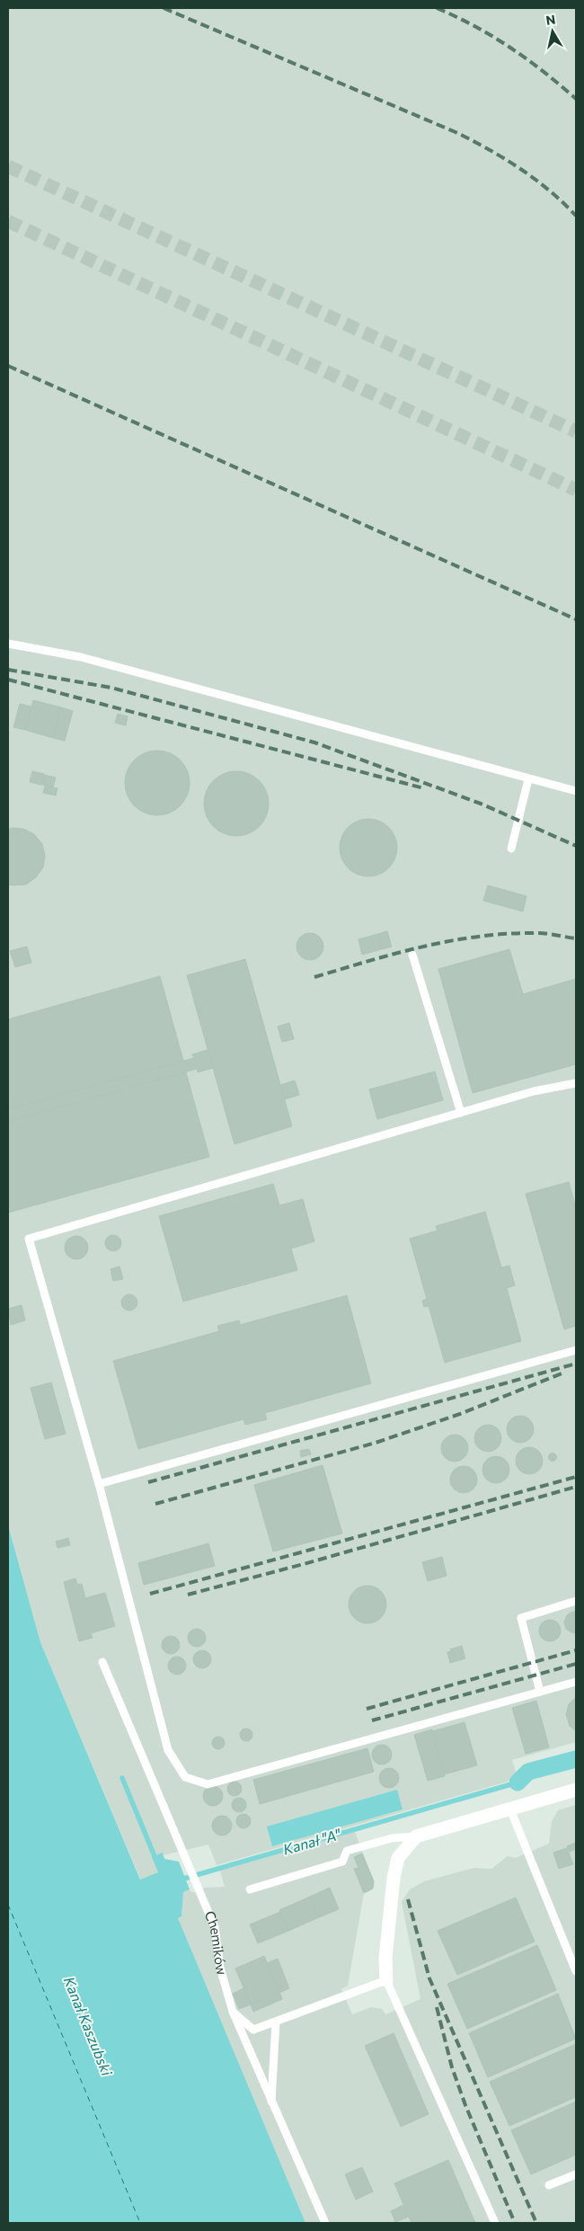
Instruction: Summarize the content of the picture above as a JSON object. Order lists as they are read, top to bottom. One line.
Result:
{"streets":{"lane":["Chemików"]},"water":["Kanał \"A\"","Kanał Kaszubski"],"north":"top"}
